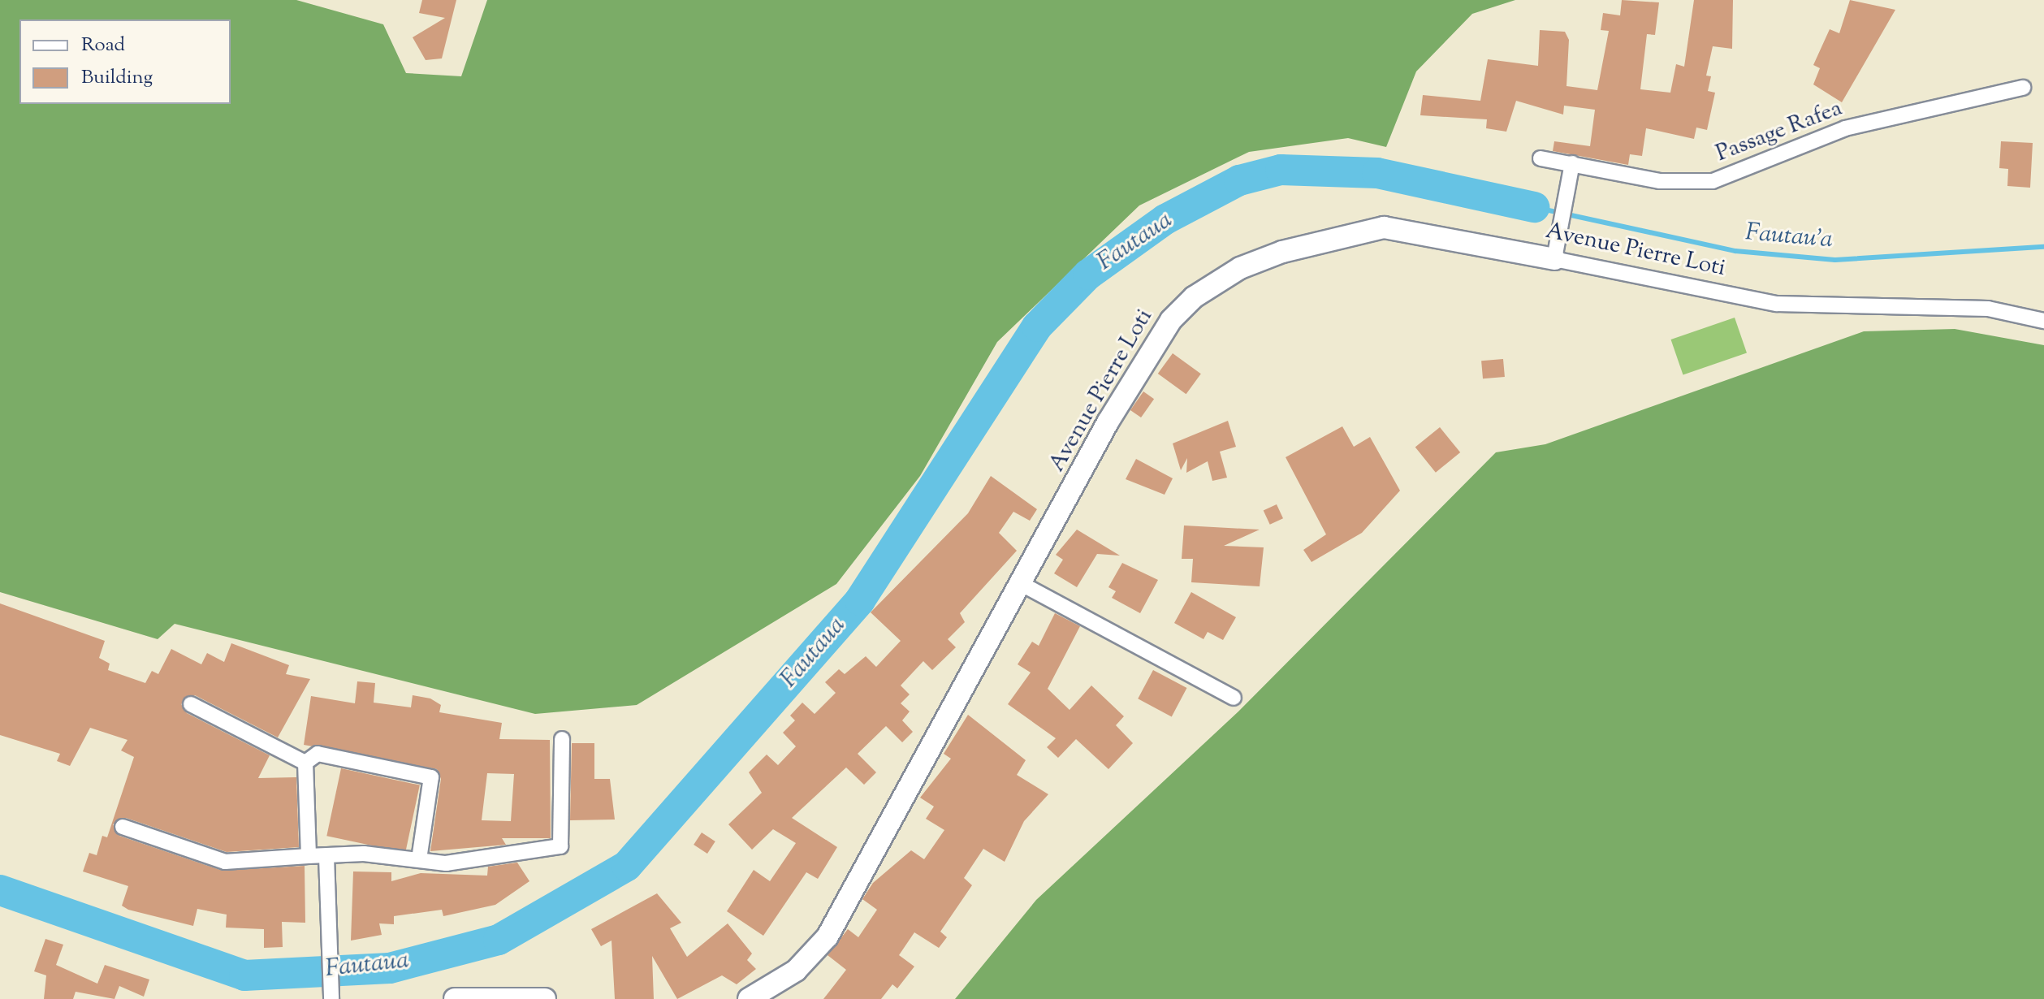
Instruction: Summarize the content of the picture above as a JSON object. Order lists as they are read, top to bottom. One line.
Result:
{"streets":{"main road":["Avenue Pierre Loti"],"street":["Passage Rafea"]},"water":["Fautau’a","Fautaua"],"legend":["Road","Building"]}
